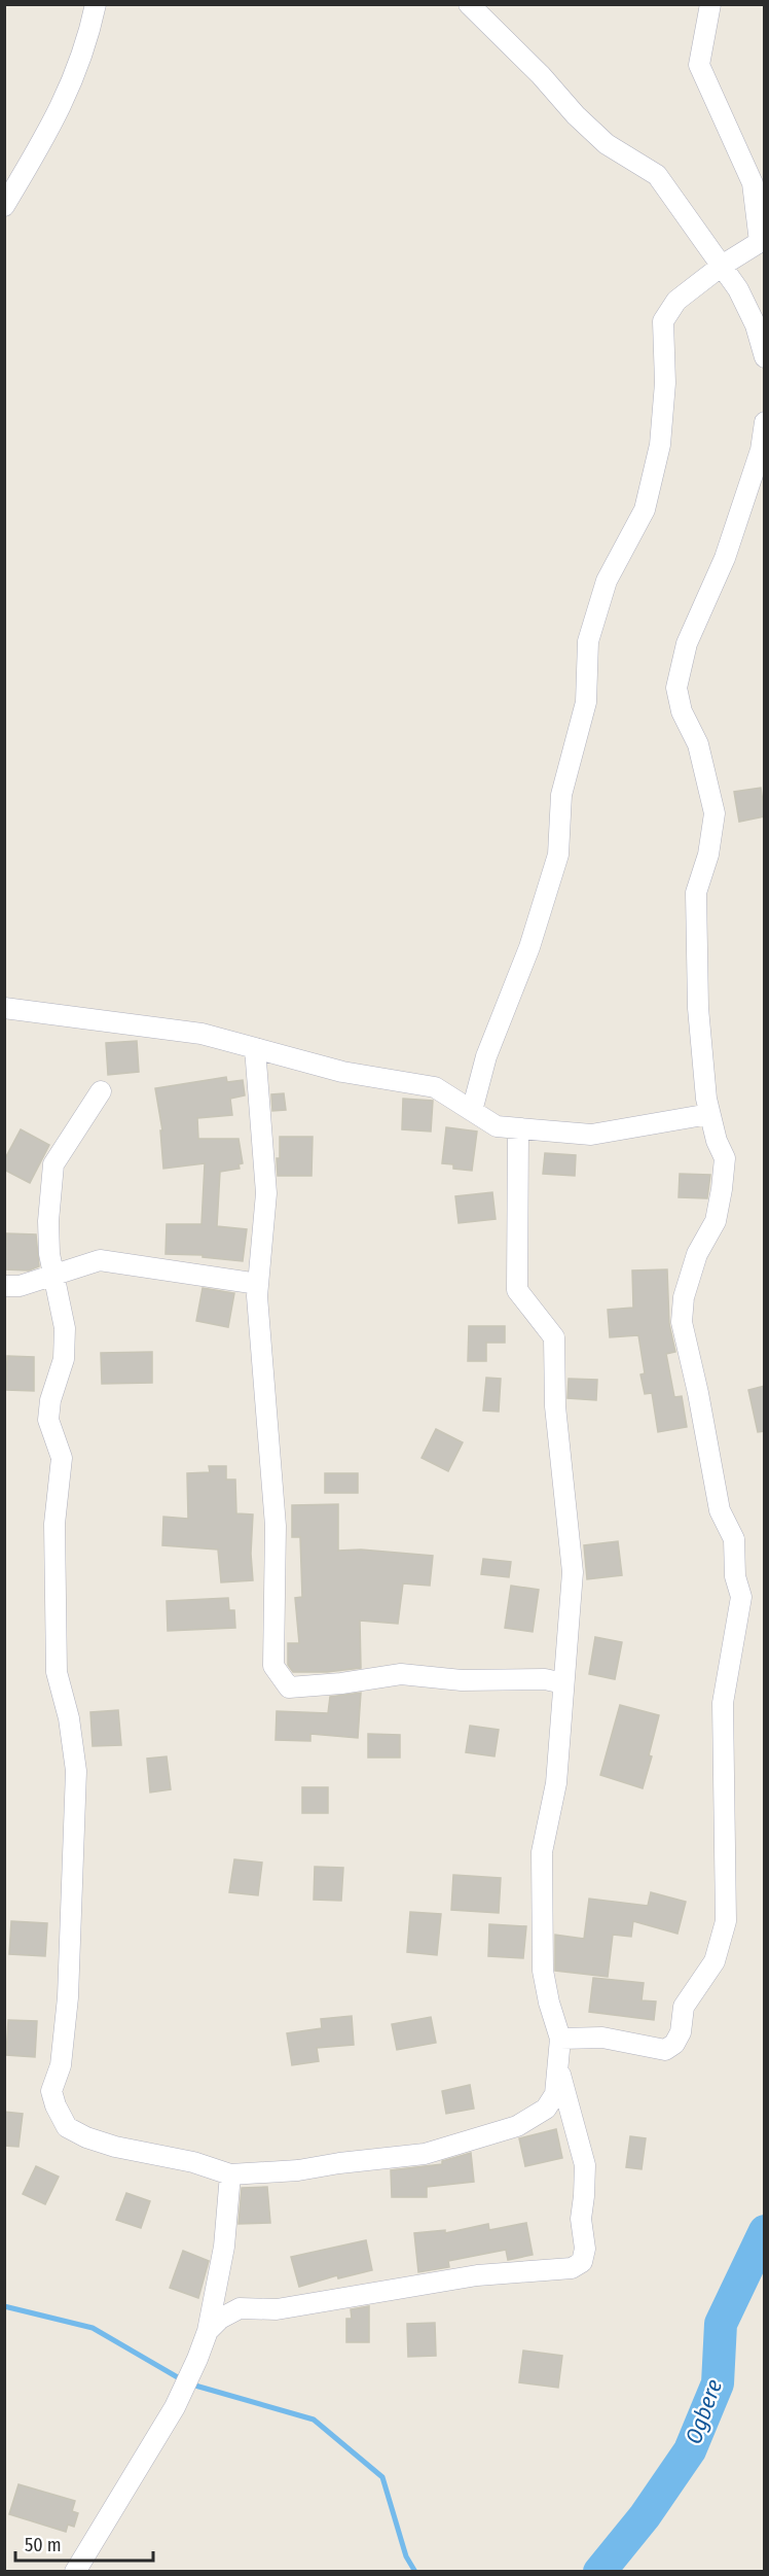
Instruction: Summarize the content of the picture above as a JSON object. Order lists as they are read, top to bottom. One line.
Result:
{"water":["Ogbere"],"scale_bar":"50 m"}
